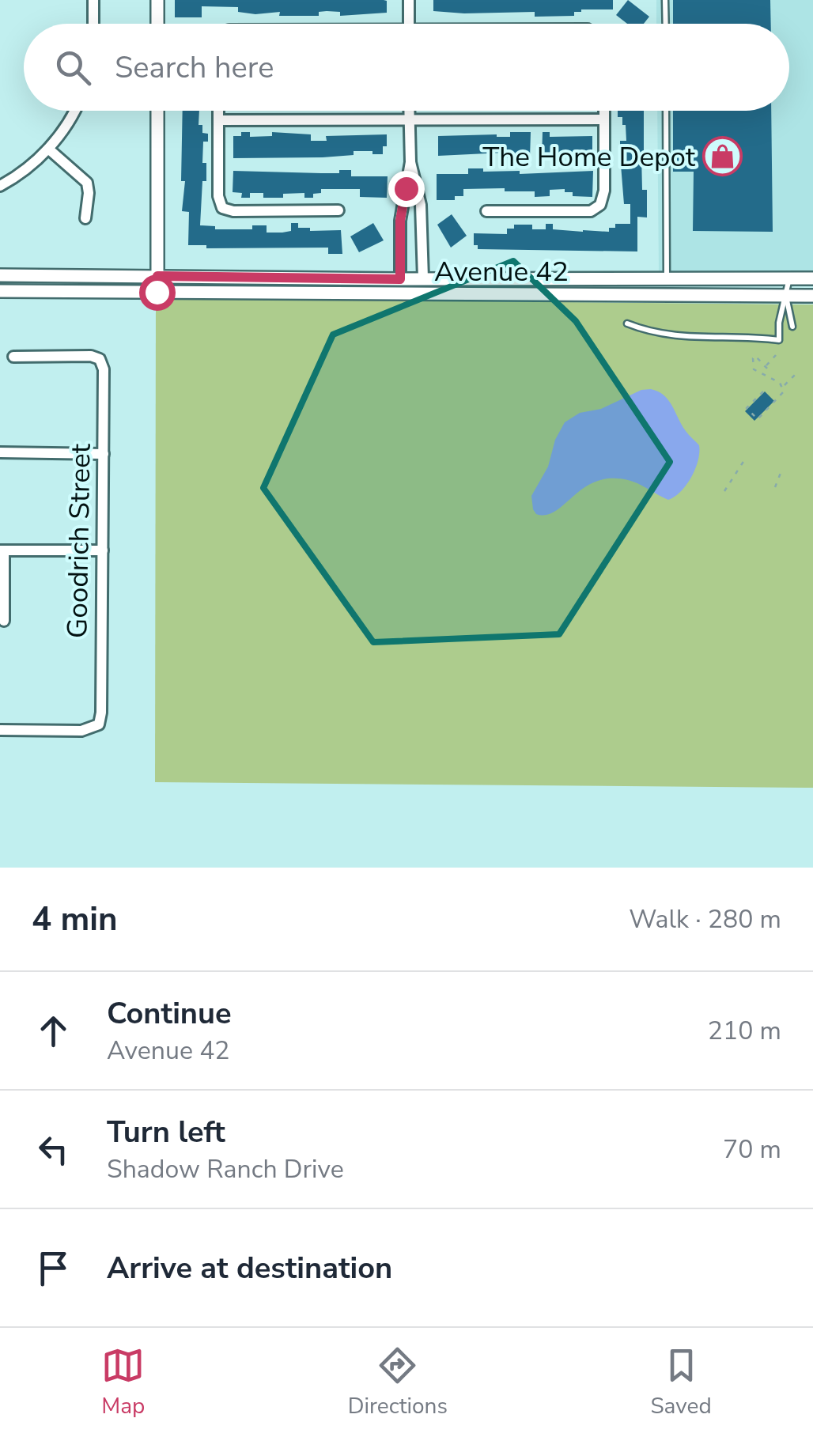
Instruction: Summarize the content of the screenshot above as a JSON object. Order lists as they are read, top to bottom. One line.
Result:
{"streets":{"street":["Avenue 42","Goodrich Street"]},"places":{"shop":["The Home Depot"]},"page":{"search":"Search here","heading":["4 min","Walk · 280 m"],"list":[["Continue","Avenue 42","210 m"],["Turn left","Shadow Ranch Drive","70 m"],"Arrive at destination"],"nav":["Map","Directions","Saved"]}}
